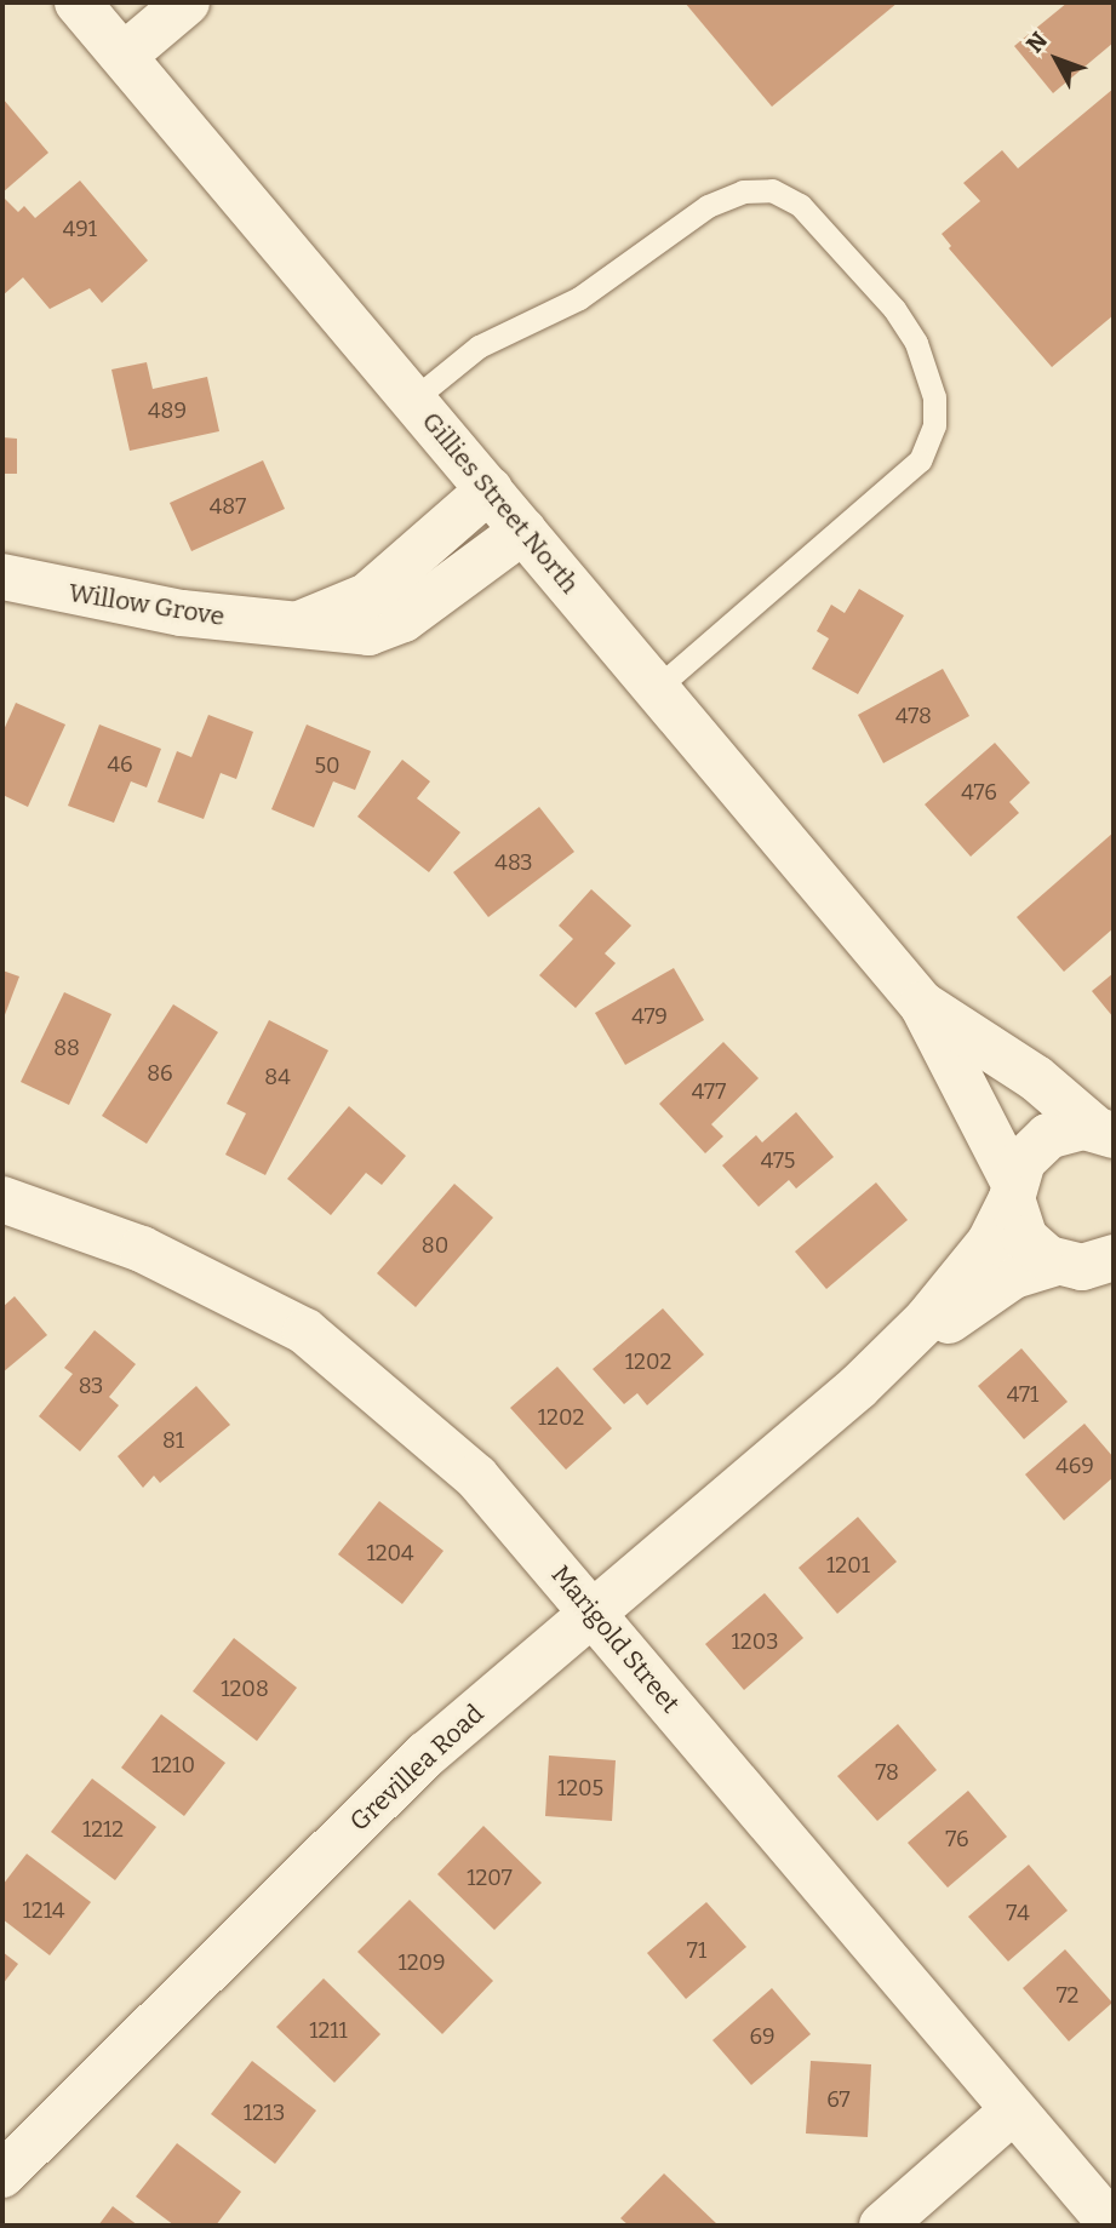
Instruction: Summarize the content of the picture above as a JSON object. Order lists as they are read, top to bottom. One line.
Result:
{"streets":{"street":["Gillies Street North","Willow Grove","Marigold Street","Grevillea Road"]},"crossings":[["Gillies Street North","Willow Grove"],["Gillies Street North","Grevillea Road"],["Marigold Street","Grevillea Road"]],"house_numbers":["491","489","487","478","46","50","476","483","479","88","86","84","477","475","80","1202","83","471","1202","81","469","1204","1201","1203","1208","1210","78","1205","1212","76","1207","1214","74","71","1209","72","1211","69","67","1213"],"north":"top left"}
